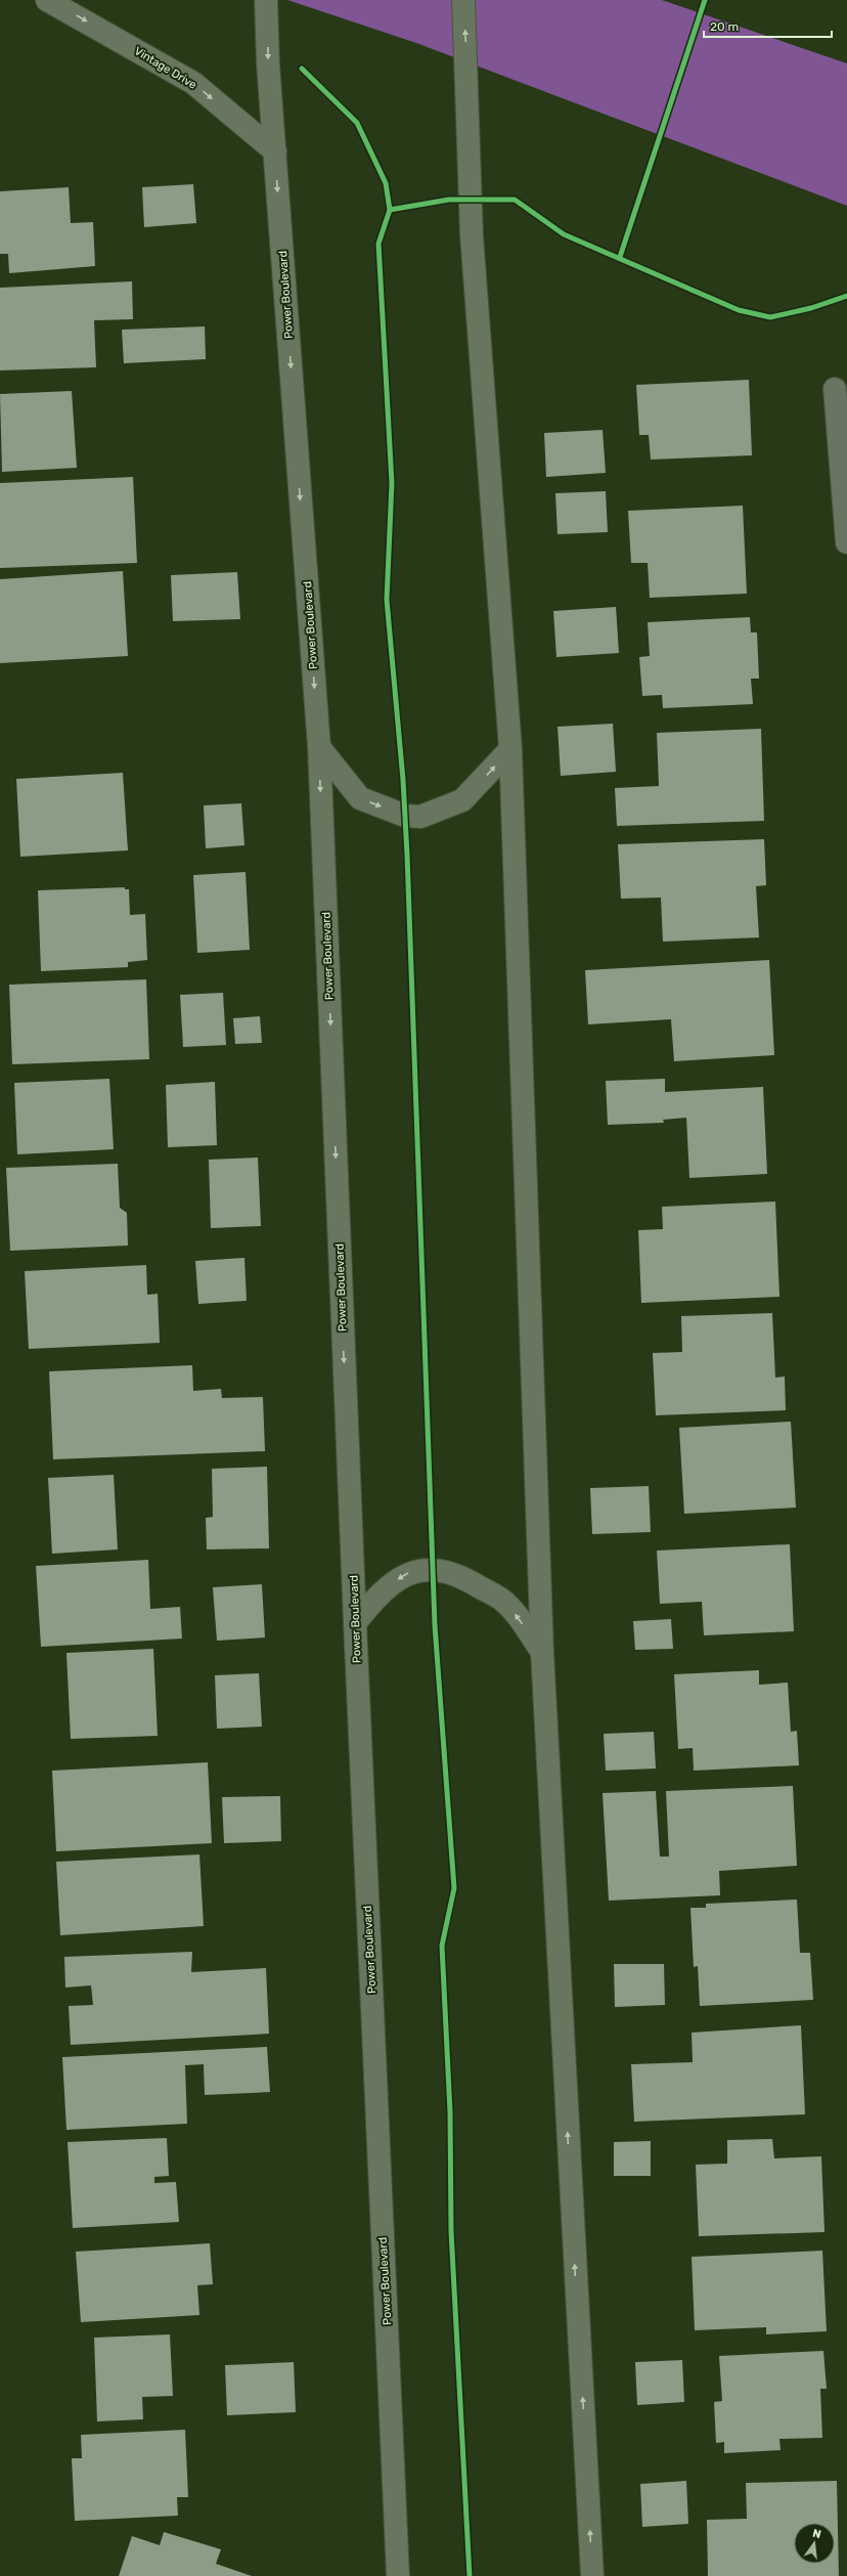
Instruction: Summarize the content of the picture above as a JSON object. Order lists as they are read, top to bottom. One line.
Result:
{"streets":{"street":["Vintage Drive","Power Boulevard"]},"crossings":[["Vintage Drive","Power Boulevard"]],"one_way":["Vintage Drive"],"scale_bar":"20 m","north":"top"}
